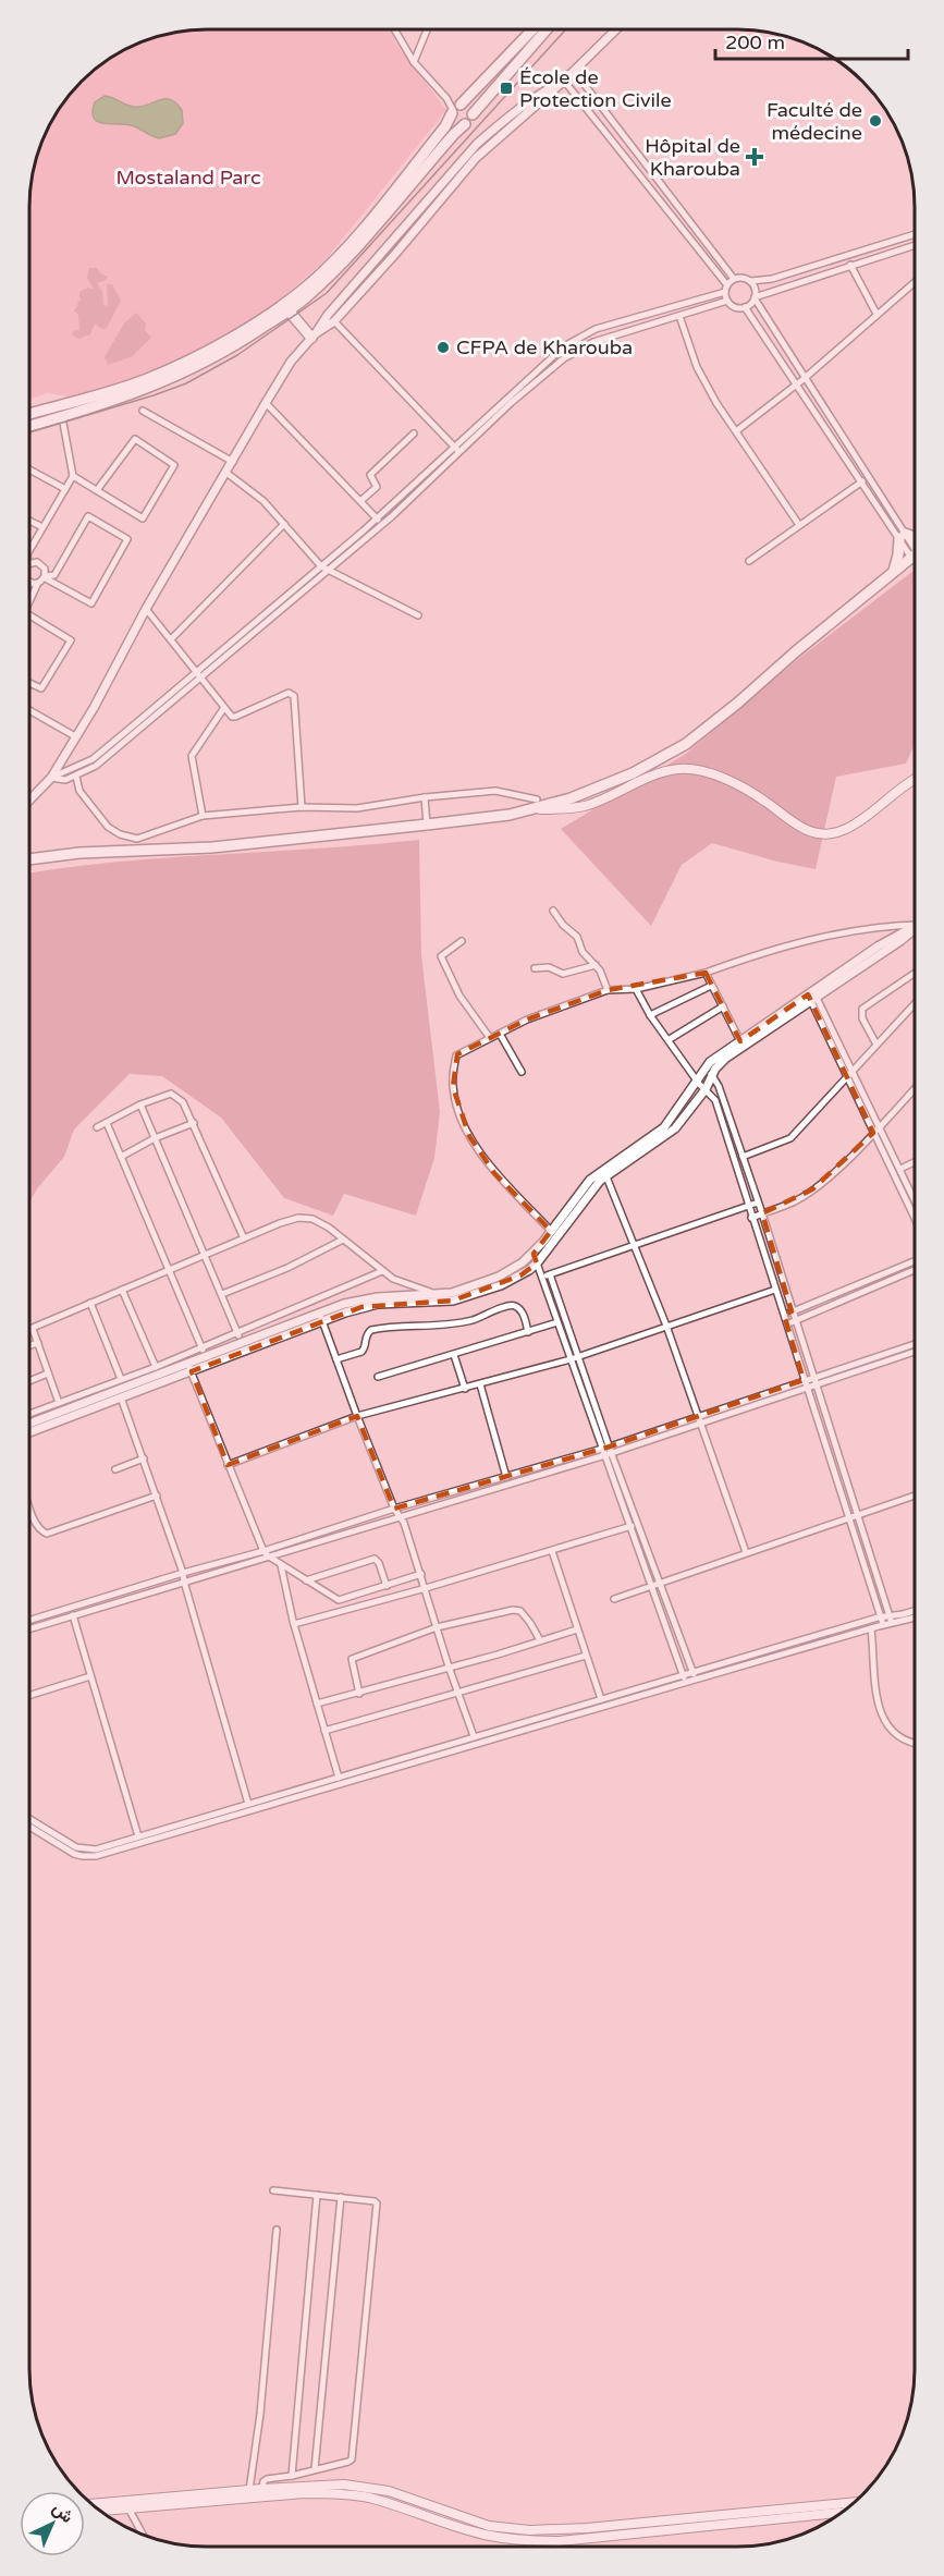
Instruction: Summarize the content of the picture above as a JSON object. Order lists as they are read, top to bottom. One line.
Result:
{"parks":["Mostaland Parc"],"places":{"transit":["École de Protection Civile"],"other":["Faculté de médecine","CFPA de Kharouba"],"health":["Hôpital de Kharouba"]},"scale_bar":"200 m","north":"top right"}
